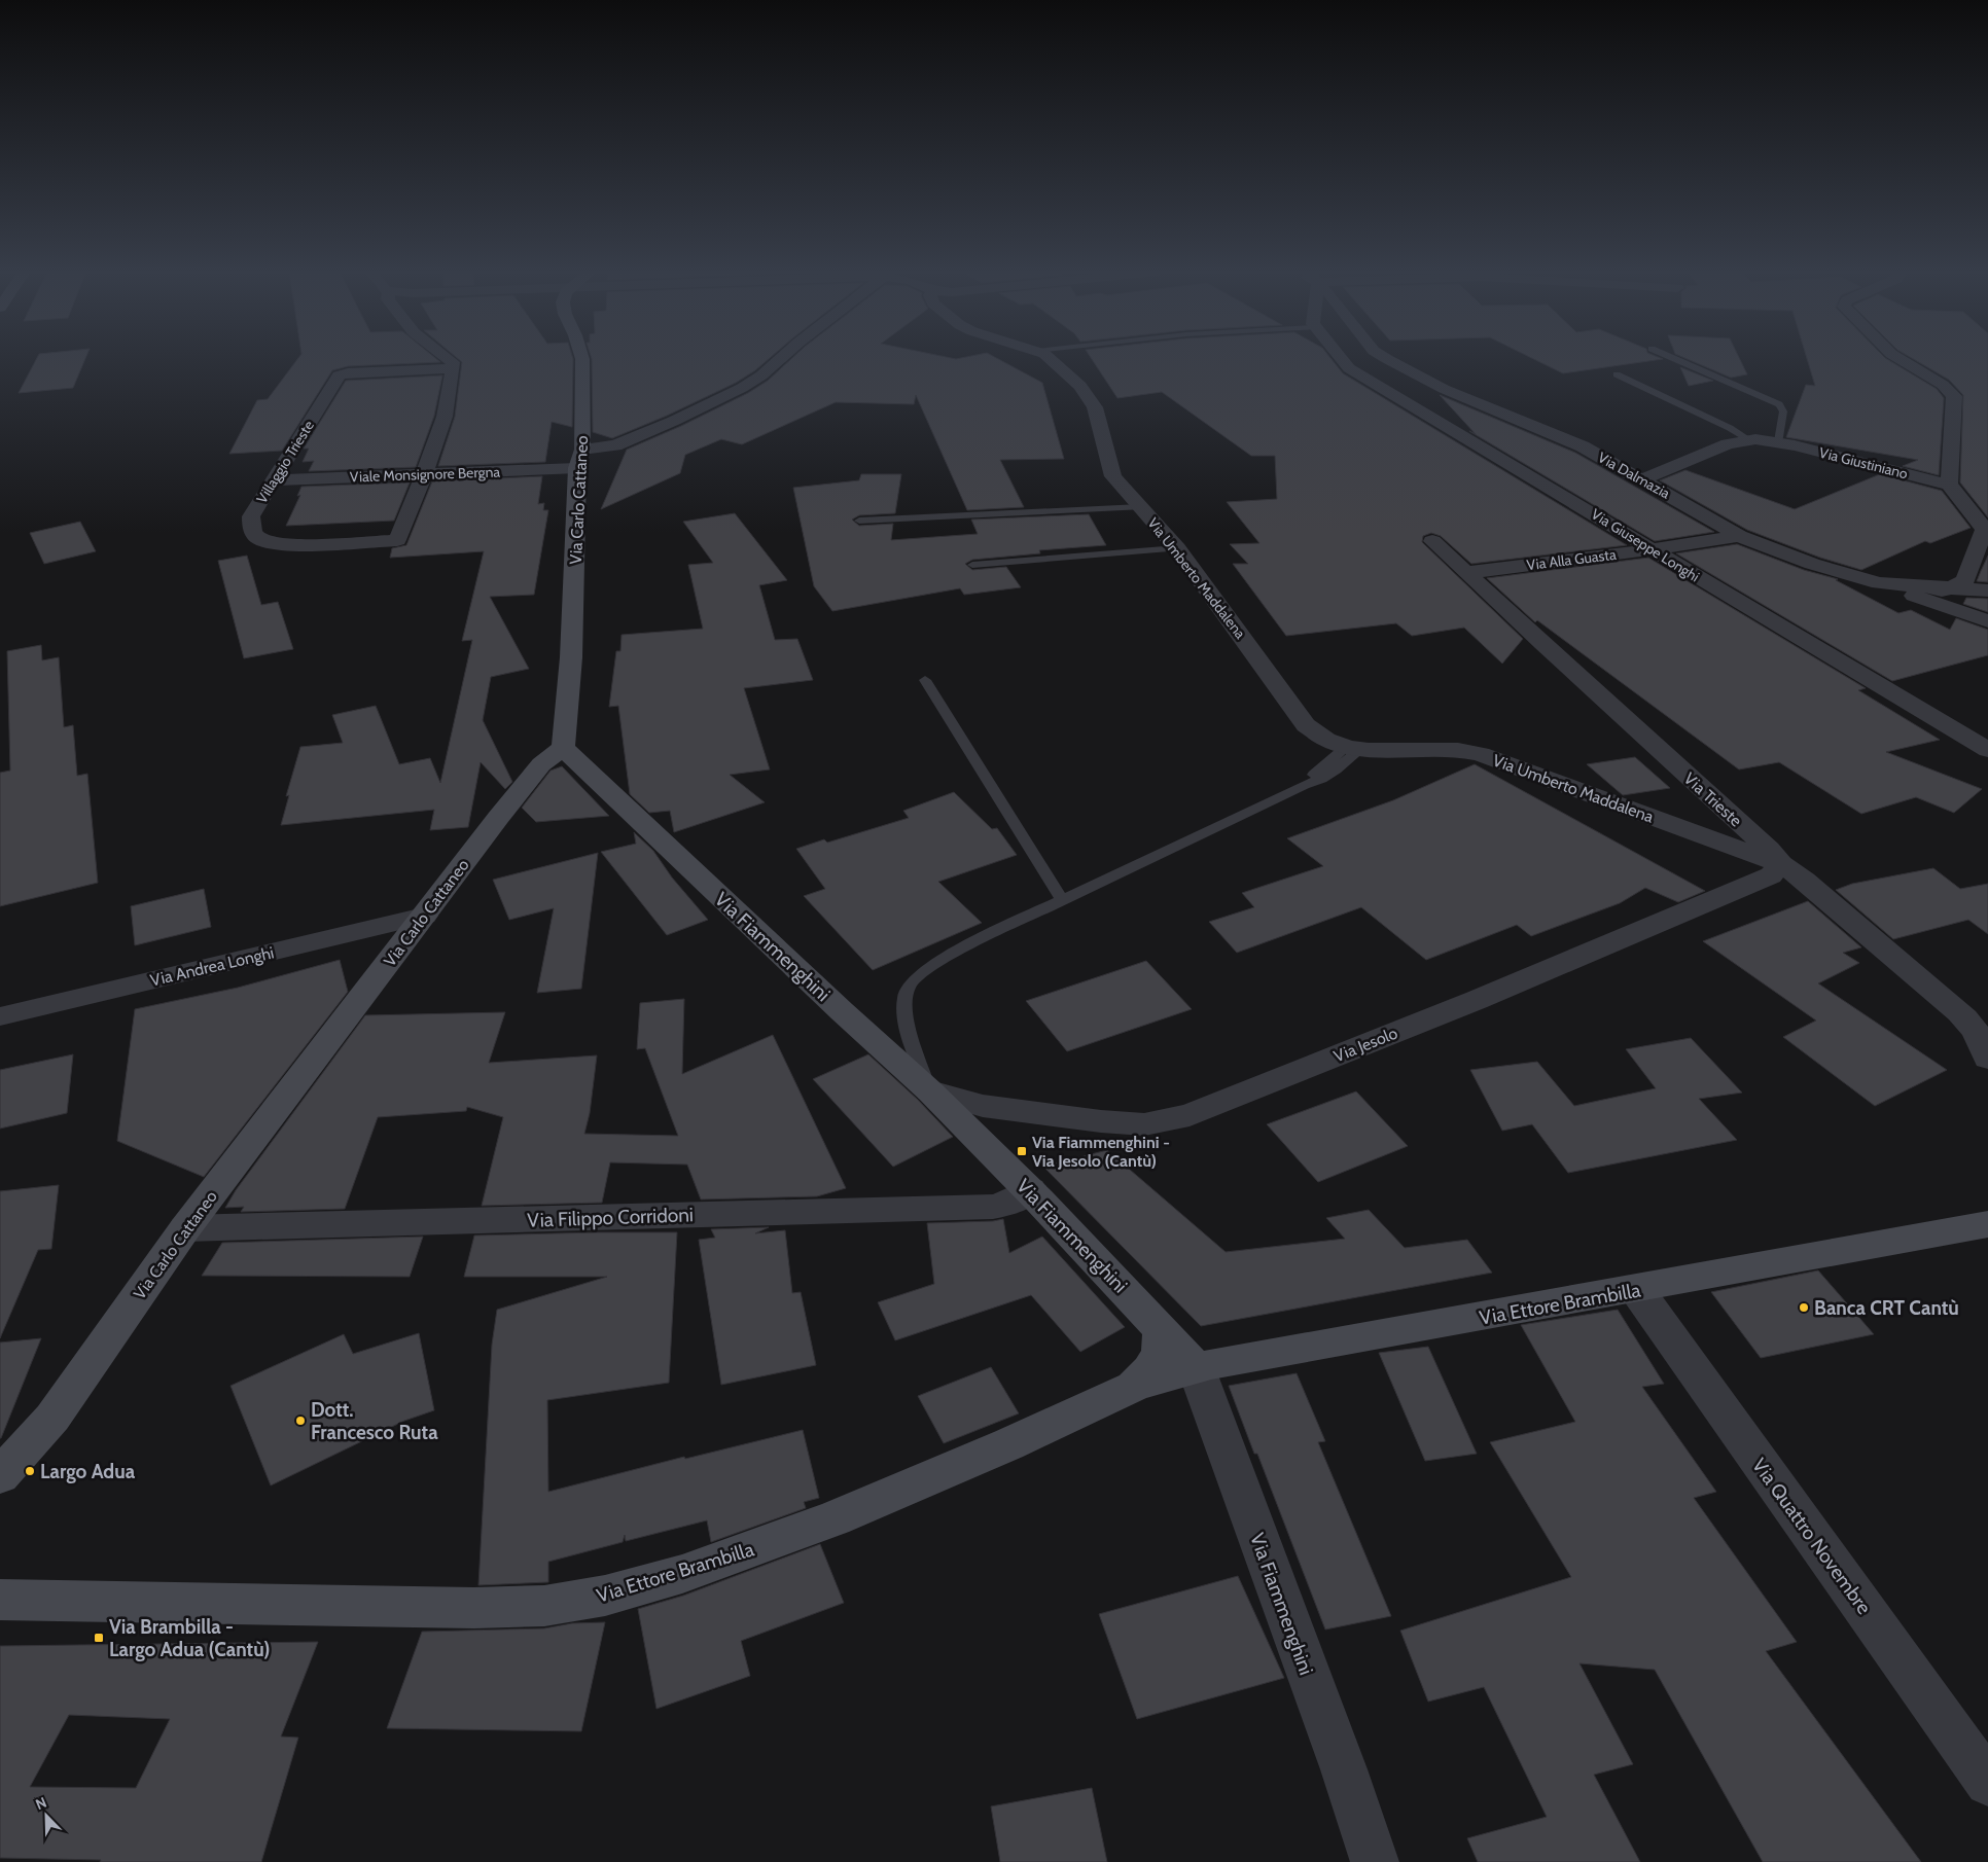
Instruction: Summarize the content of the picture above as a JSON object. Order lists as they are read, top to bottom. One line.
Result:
{"streets":{"street":["Villaggio Trieste","Via Giustiniano","Viale Monsignore Bergna","Via Dalmazia","Via Carlo Cattaneo","Via Giuseppe Longhi","Via Alla Guasta","Via Umberto Maddalena","Via Trieste","Via Fiammenghini","Via Andrea Longhi","Via Jesolo","Via Filippo Corridoni","Via Ettore Brambilla","Via Quattro Novembre"]},"crossings":[["Villaggio Trieste","Viale Monsignore Bergna"],["Via Giustiniano","Via Dalmazia"],["Viale Monsignore Bergna","Via Carlo Cattaneo"],["Via Dalmazia","Via Alla Guasta"],["Via Carlo Cattaneo","Via Fiammenghini"],["Via Carlo Cattaneo","Via Andrea Longhi"],["Via Carlo Cattaneo","Via Filippo Corridoni"],["Via Giuseppe Longhi","Via Alla Guasta"],["Via Alla Guasta","Via Trieste"],["Via Umberto Maddalena","Via Trieste"],["Via Umberto Maddalena","Via Jesolo"],["Via Trieste","Via Jesolo"],["Via Fiammenghini","Via Jesolo"],["Via Fiammenghini","Via Filippo Corridoni"],["Via Fiammenghini","Via Ettore Brambilla"],["Via Ettore Brambilla","Via Quattro Novembre"]],"places":{"transit":["Via Fiammenghini - Via Jesolo (Cantù)","Via Brambilla - Largo Adua (Cantù)"],"other":["Banca CRT Cantù","Dott. Francesco Ruta","Largo Adua"]},"north":"top left"}
